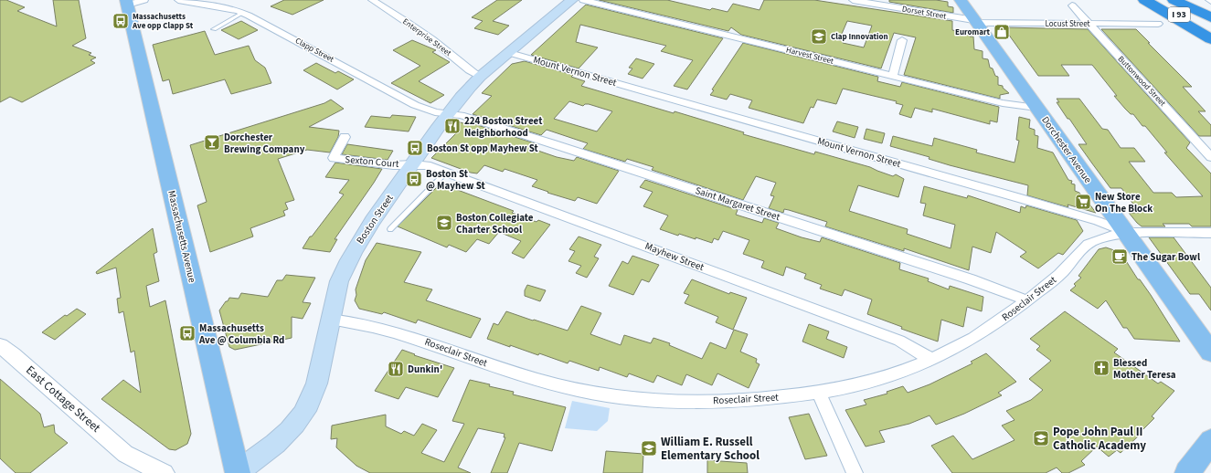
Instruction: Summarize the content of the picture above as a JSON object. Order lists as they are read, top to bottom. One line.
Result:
{"streets":{"highway":["I 93"],"main road":["Dorchester Avenue","Boston Street","Massachusetts Avenue"],"street":["Dorset Street","Locust Street","Enterprise Street","Clapp Street","Harvest Street","Mount Vernon Street","Buttonwood Street","Sexton Court","Saint Margaret Street","Mayhew Street","Roseclair Street","East Cottage Street"]},"crossings":[["Dorset Street","Locust Street"],["Dorset Street","Dorchester Avenue"],["Locust Street","Buttonwood Street"],["Locust Street","Dorchester Avenue"],["Enterprise Street","Boston Street"],["Clapp Street","Saint Margaret Street"],["Clapp Street","Boston Street"],["Harvest Street","Dorchester Avenue"],["Mount Vernon Street","Dorchester Avenue"],["Mount Vernon Street","Boston Street"],["Mount Vernon Street","Roseclair Street"],["Dorchester Avenue","Roseclair Street"],["Sexton Court","Boston Street"],["Sexton Court","Mayhew Street"],["Saint Margaret Street","Boston Street"],["Saint Margaret Street","Roseclair Street"],["Boston Street","Massachusetts Avenue"],["Boston Street","Mayhew Street"],["Boston Street","Roseclair Street"],["Mayhew Street","Roseclair Street"]],"places":{"bus stop":["Massachusetts Ave opp Clapp St","Boston St opp Mayhew St","Boston St @ Mayhew St","Massachusetts Ave @ Columbia Rd"],"shop":["Euromart"],"school or university":["Clap Innovation","Boston Collegiate Charter School","Pope John Paul II Catholic Academy","William E. Russell Elementary School"],"restaurant":["224 Boston Street Neighborhood","Dunkin'"],"bar":["Dorchester Brewing Company"],"supermarket":["New Store On The Block"],"cafe":["The Sugar Bowl"],"church":["Blessed Mother Teresa"]}}
